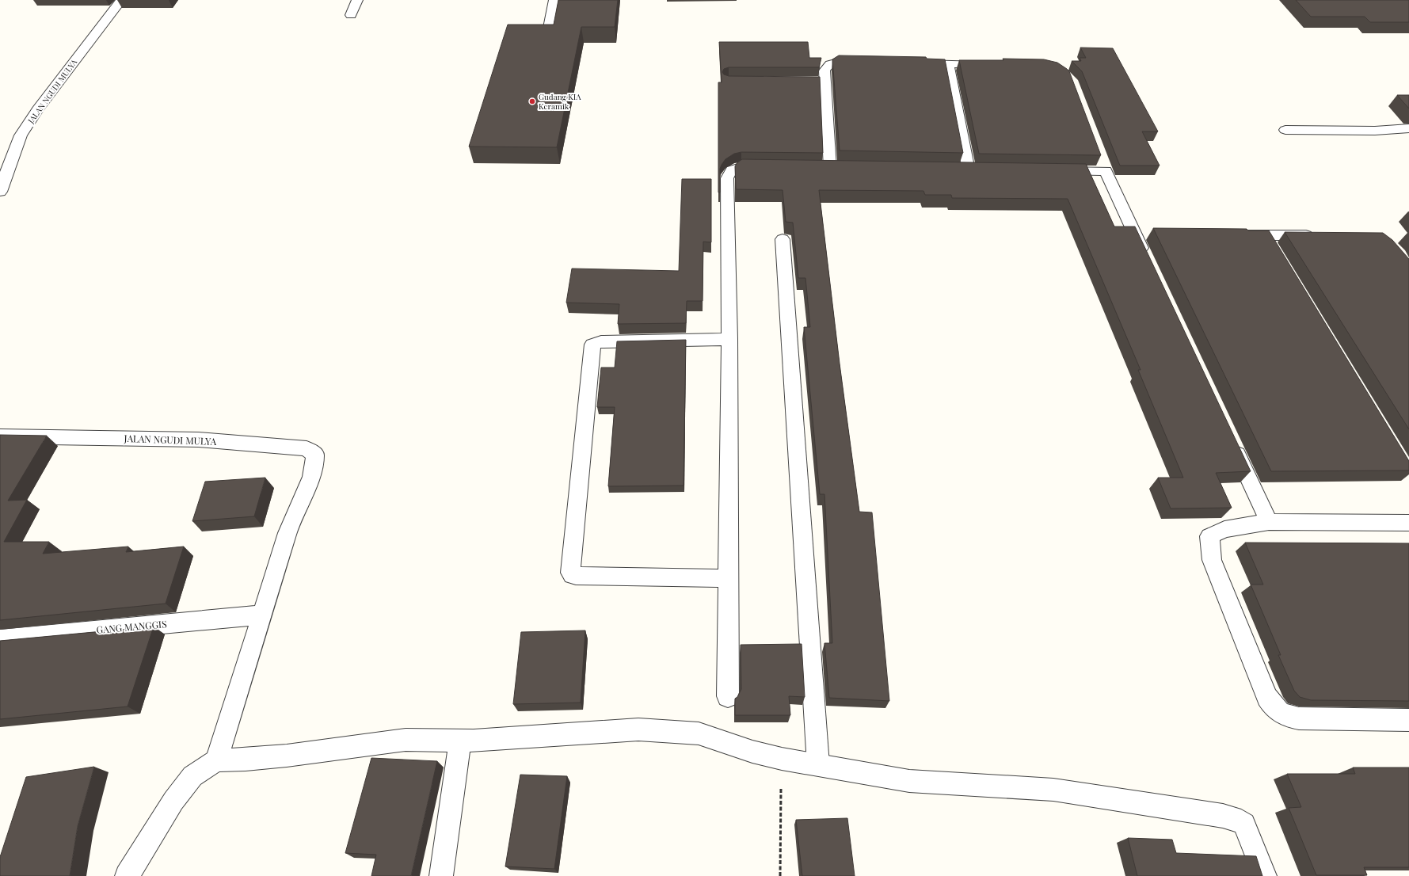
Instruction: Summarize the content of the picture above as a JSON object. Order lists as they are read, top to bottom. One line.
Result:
{"streets":{"street":["JALAN NGUDI MULYA","GANG MANGGIS"]},"crossings":[["JALAN NGUDI MULYA","GANG MANGGIS"]],"places":["Gudang KIA Keramik"]}
